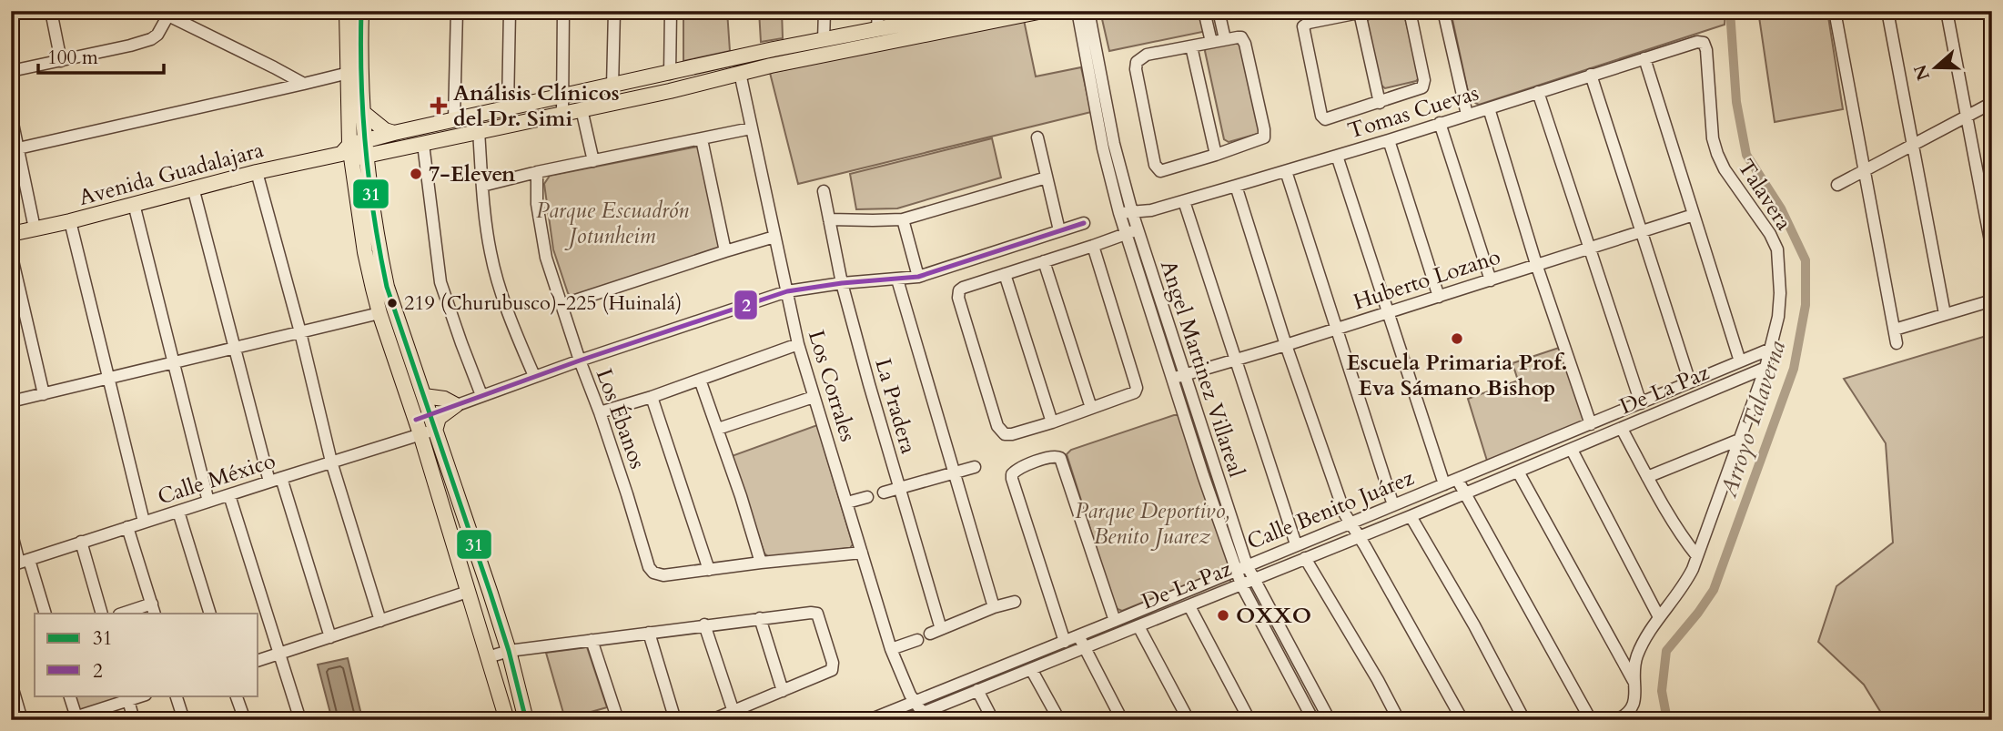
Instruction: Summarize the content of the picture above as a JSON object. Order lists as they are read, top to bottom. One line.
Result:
{"streets":{"main road":["Avenida Guadalajara"],"street":["Tomas Cuevas","Talavera","Huberto Lozano","Angel Martinez Villareal","Los Corrales","De La Paz","La Pradera","Los Ébanos","Calle México","Calle Benito Juárez"]},"crossings":[["Tomas Cuevas","Talavera"],["Tomas Cuevas","Angel Martinez Villareal"],["Avenida Guadalajara","Los Corrales"],["Talavera","De La Paz"],["Talavera","Calle Benito Juárez"],["Huberto Lozano","Angel Martinez Villareal"],["Angel Martinez Villareal","De La Paz"],["Angel Martinez Villareal","Calle Benito Juárez"],["Los Corrales","De La Paz"],["Los Corrales","Calle Benito Juárez"]],"water":["Arroyo Talaverna"],"parks":["Parque Escuadrón Jotunheim","Parque Deportivo, Benito Juarez"],"places":{"health":["Análisis Clínicos del Dr. Simi"],"other":["7-Eleven","219 (Churubusco)-225 (Huinalá)","Escuela Primaria Prof. Eva Sámano Bishop","OXXO"]},"lines":["transit line 31","transit line 2"],"legend":["31","2"],"scale_bar":"100 m","north":"left"}
